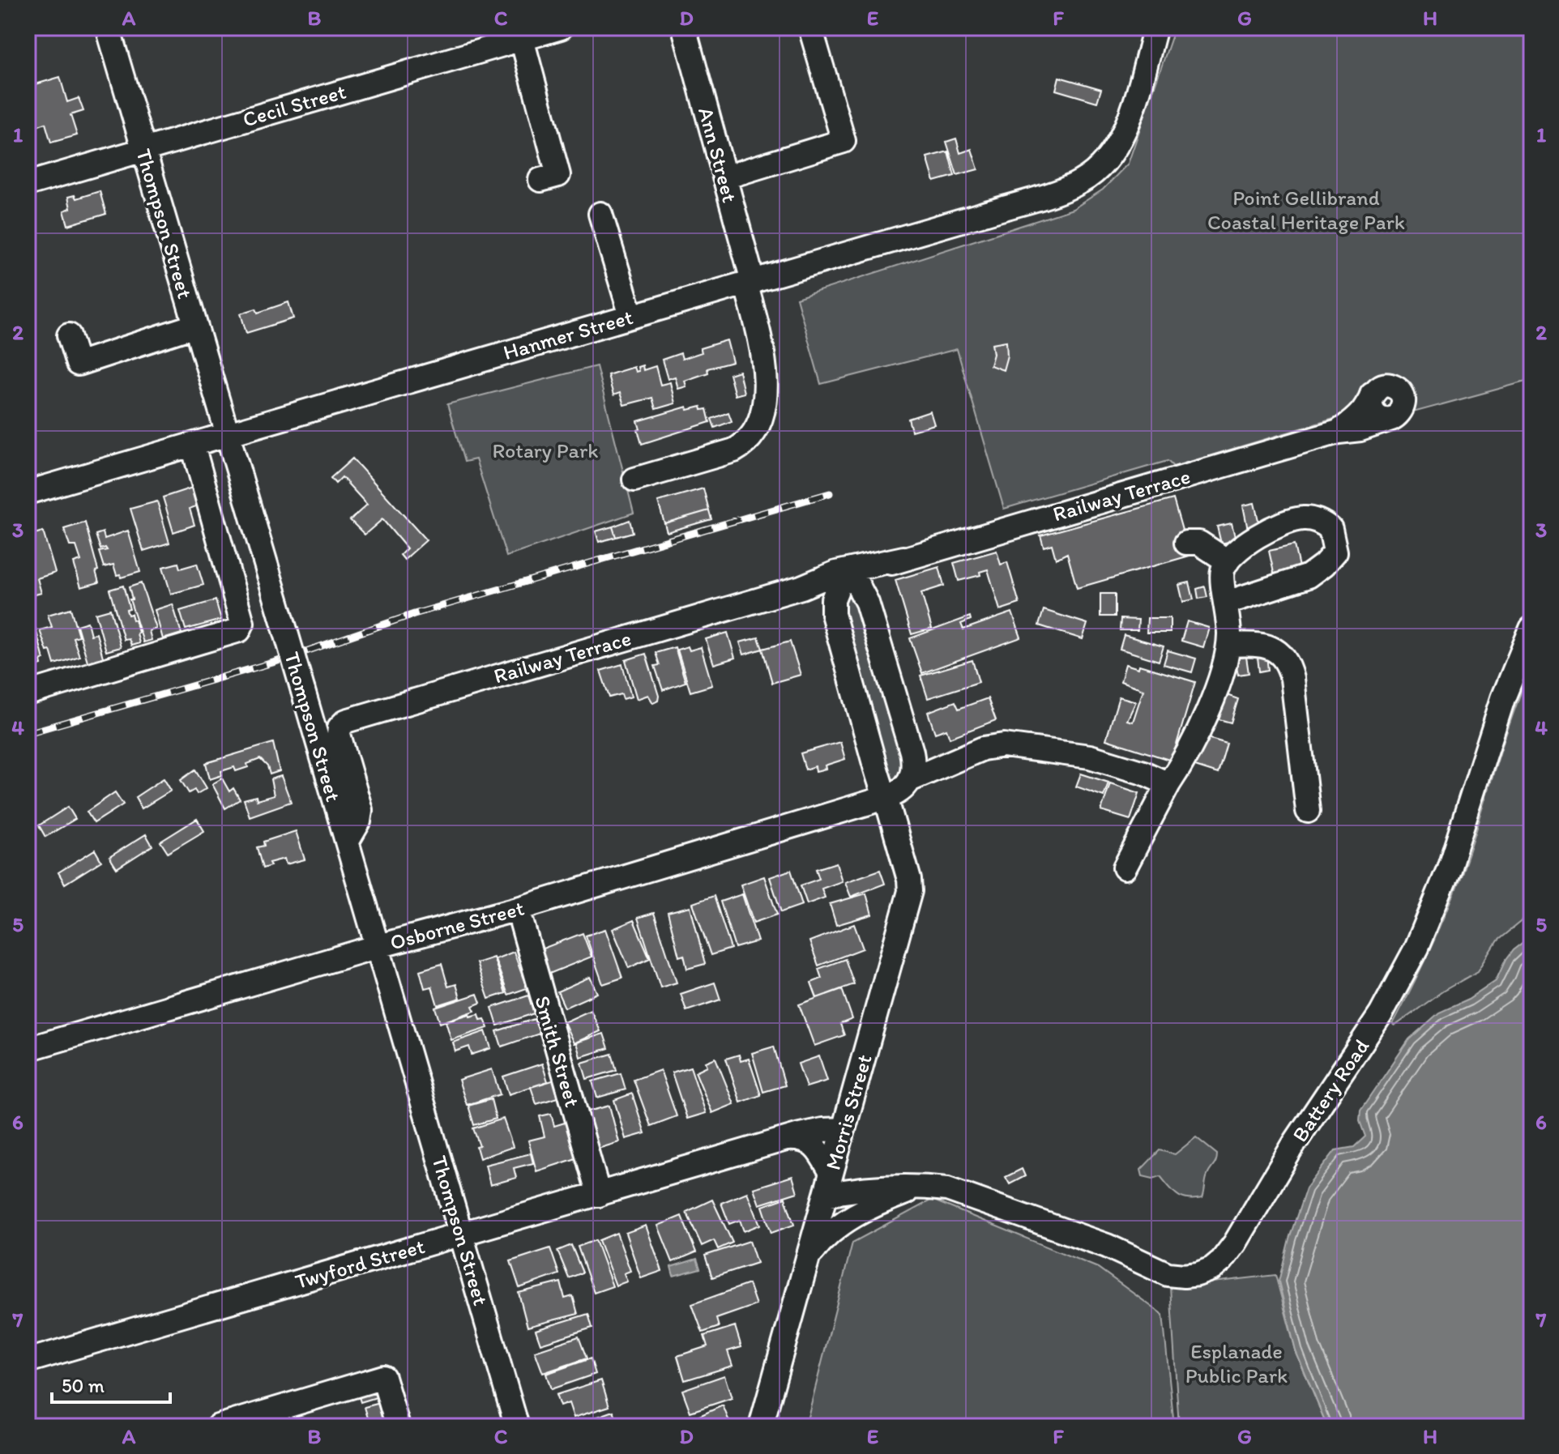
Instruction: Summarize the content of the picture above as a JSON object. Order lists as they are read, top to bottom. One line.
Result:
{"streets":{"street":["Cecil Street","Ann Street","Thompson Street","Hanmer Street","Railway Terrace","Osborne Street","Smith Street","Battery Road","Morris Street","Twyford Street"]},"crossings":[["Cecil Street","Thompson Street"],["Ann Street","Hanmer Street"],["Thompson Street","Hanmer Street"],["Thompson Street","Railway Terrace"],["Thompson Street","Osborne Street"],["Thompson Street","Twyford Street"],["Railway Terrace","Morris Street"],["Osborne Street","Smith Street"],["Osborne Street","Morris Street"],["Smith Street","Twyford Street"],["Battery Road","Morris Street"],["Morris Street","Twyford Street"]],"parks":["Point Gellibrand Coastal Heritage Park","Rotary Park","Esplanade Public Park"],"scale_bar":"50 m","grid":{"columns":["A","B","C","D","E","F","G","H"],"rows":["1","2","3","4","5","6","7"]}}
